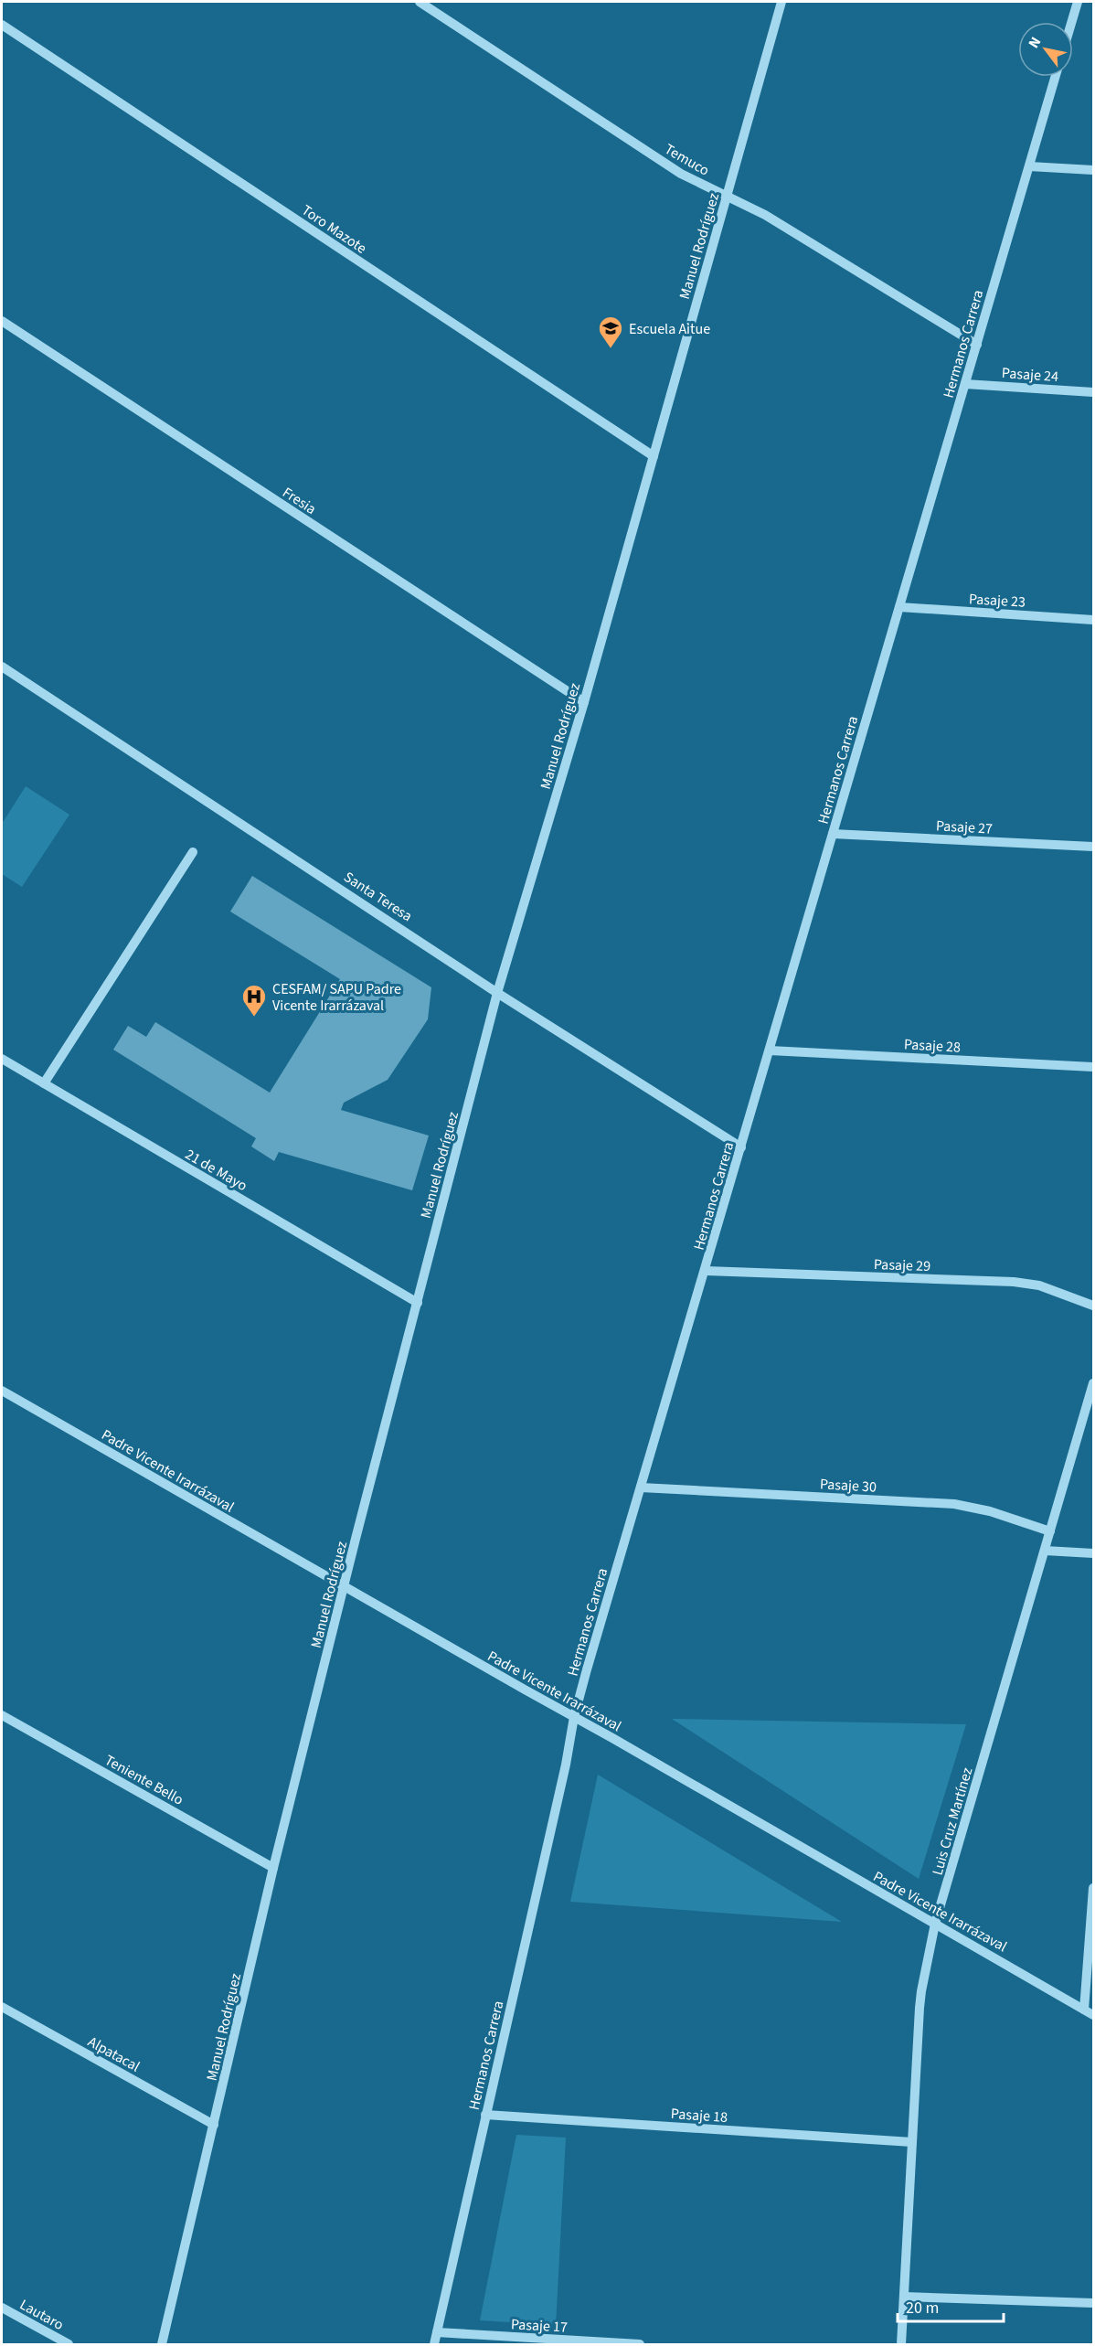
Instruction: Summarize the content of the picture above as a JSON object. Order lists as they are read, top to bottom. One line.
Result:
{"streets":{"street":["Temuco","Toro Mazote","Manuel Rodríguez","Hermanos Carrera","Pasaje 24","Fresia","Pasaje 23","Pasaje 27","Santa Teresa","Pasaje 28","21 de Mayo","Pasaje 29","Padre Vicente Irarrázaval","Pasaje 30","Teniente Bello","Luis Cruz Martínez","Alpatacal","Pasaje 18","Lautaro","Pasaje 17"]},"crossings":[["Temuco","Manuel Rodríguez"],["Temuco","Hermanos Carrera"],["Toro Mazote","Manuel Rodríguez"],["Manuel Rodríguez","Fresia"],["Manuel Rodríguez","Santa Teresa"],["Manuel Rodríguez","21 de Mayo"],["Manuel Rodríguez","Padre Vicente Irarrázaval"],["Manuel Rodríguez","Teniente Bello"],["Manuel Rodríguez","Alpatacal"],["Hermanos Carrera","Pasaje 24"],["Hermanos Carrera","Pasaje 23"],["Hermanos Carrera","Pasaje 27"],["Hermanos Carrera","Santa Teresa"],["Hermanos Carrera","Pasaje 28"],["Hermanos Carrera","Pasaje 29"],["Hermanos Carrera","Padre Vicente Irarrázaval"],["Hermanos Carrera","Pasaje 30"],["Hermanos Carrera","Pasaje 18"],["Hermanos Carrera","Pasaje 17"],["Padre Vicente Irarrázaval","Luis Cruz Martínez"],["Pasaje 30","Luis Cruz Martínez"],["Luis Cruz Martínez","Pasaje 18"]],"places":{"school or university":["Escuela Aitue"],"hospital":["CESFAM/ SAPU Padre Vicente Irarrázaval"]},"scale_bar":"20 m","north":"top left"}
